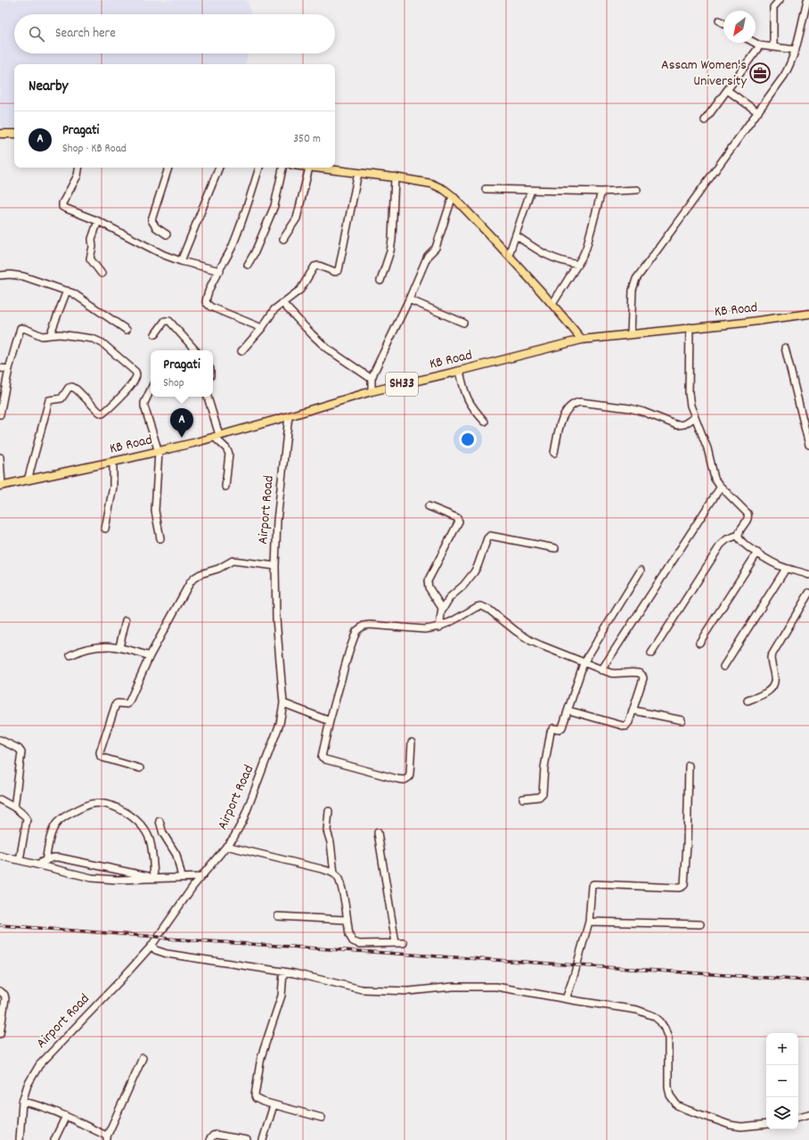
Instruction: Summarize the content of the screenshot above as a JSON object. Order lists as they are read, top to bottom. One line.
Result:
{"streets":{"main road":["KB Road","SH33"],"street":["Airport Road"]},"crossings":[["KB Road","Airport Road"]],"places":{"office":["Assam Women's University"]},"north":"bottom left","page":{"search":"Search here","heading":"Nearby","list":[{"mark":"A","name":"Pragati","note":"Shop · KB Road","value":"350 m"}],"popup":["Pragati","Shop"],"pins":"A","map_buttons":["+","−"]}}
